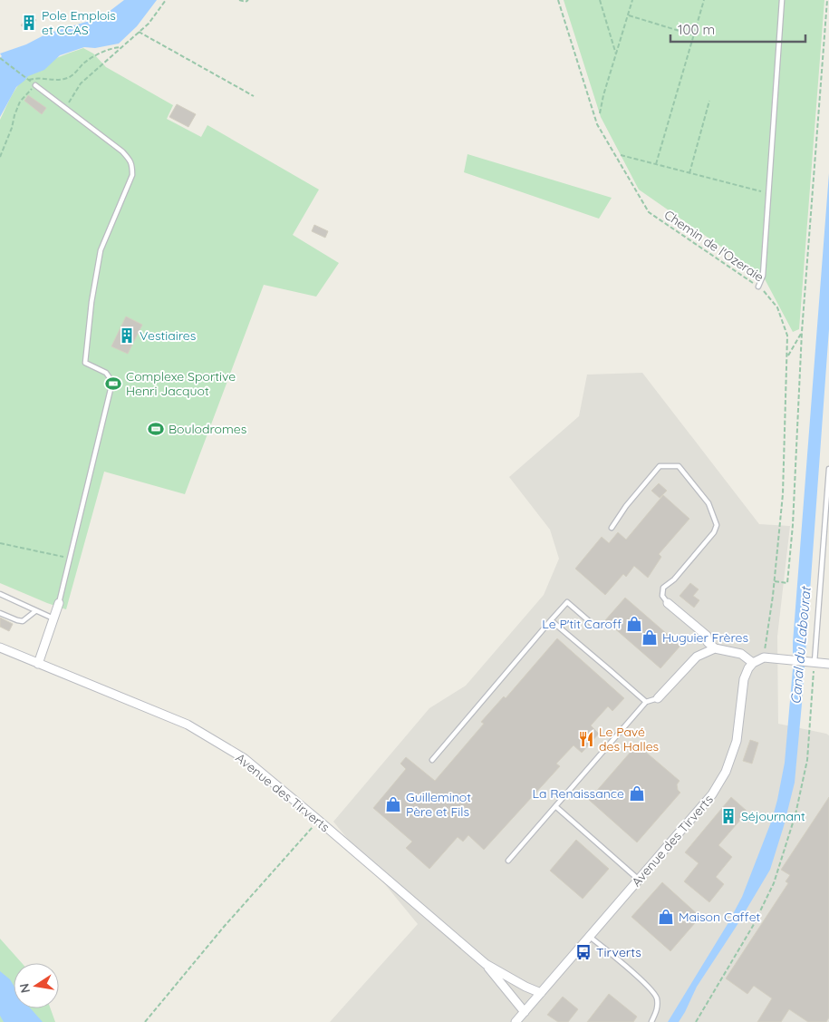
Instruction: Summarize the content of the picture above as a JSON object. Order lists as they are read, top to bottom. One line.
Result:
{"streets":{"street":["Avenue des Tirverts"],"path":["Chemin de l'Ozeraie"]},"water":["Canal du Labourat"],"places":{"building":["Pole Emplois et CCAS","Vestiaires","Séjournant"],"sports":["Complexe Sportive Henri Jacquot","Boulodromes"],"shop":["Le P'tit Caroff","Huguier Frères","La Renaissance","Guilleminot Père et Fils","Maison Caffet"],"restaurant":["Le Pavé des Halles"],"bus stop":["Tirverts"]},"scale_bar":"100 m","north":"left"}
